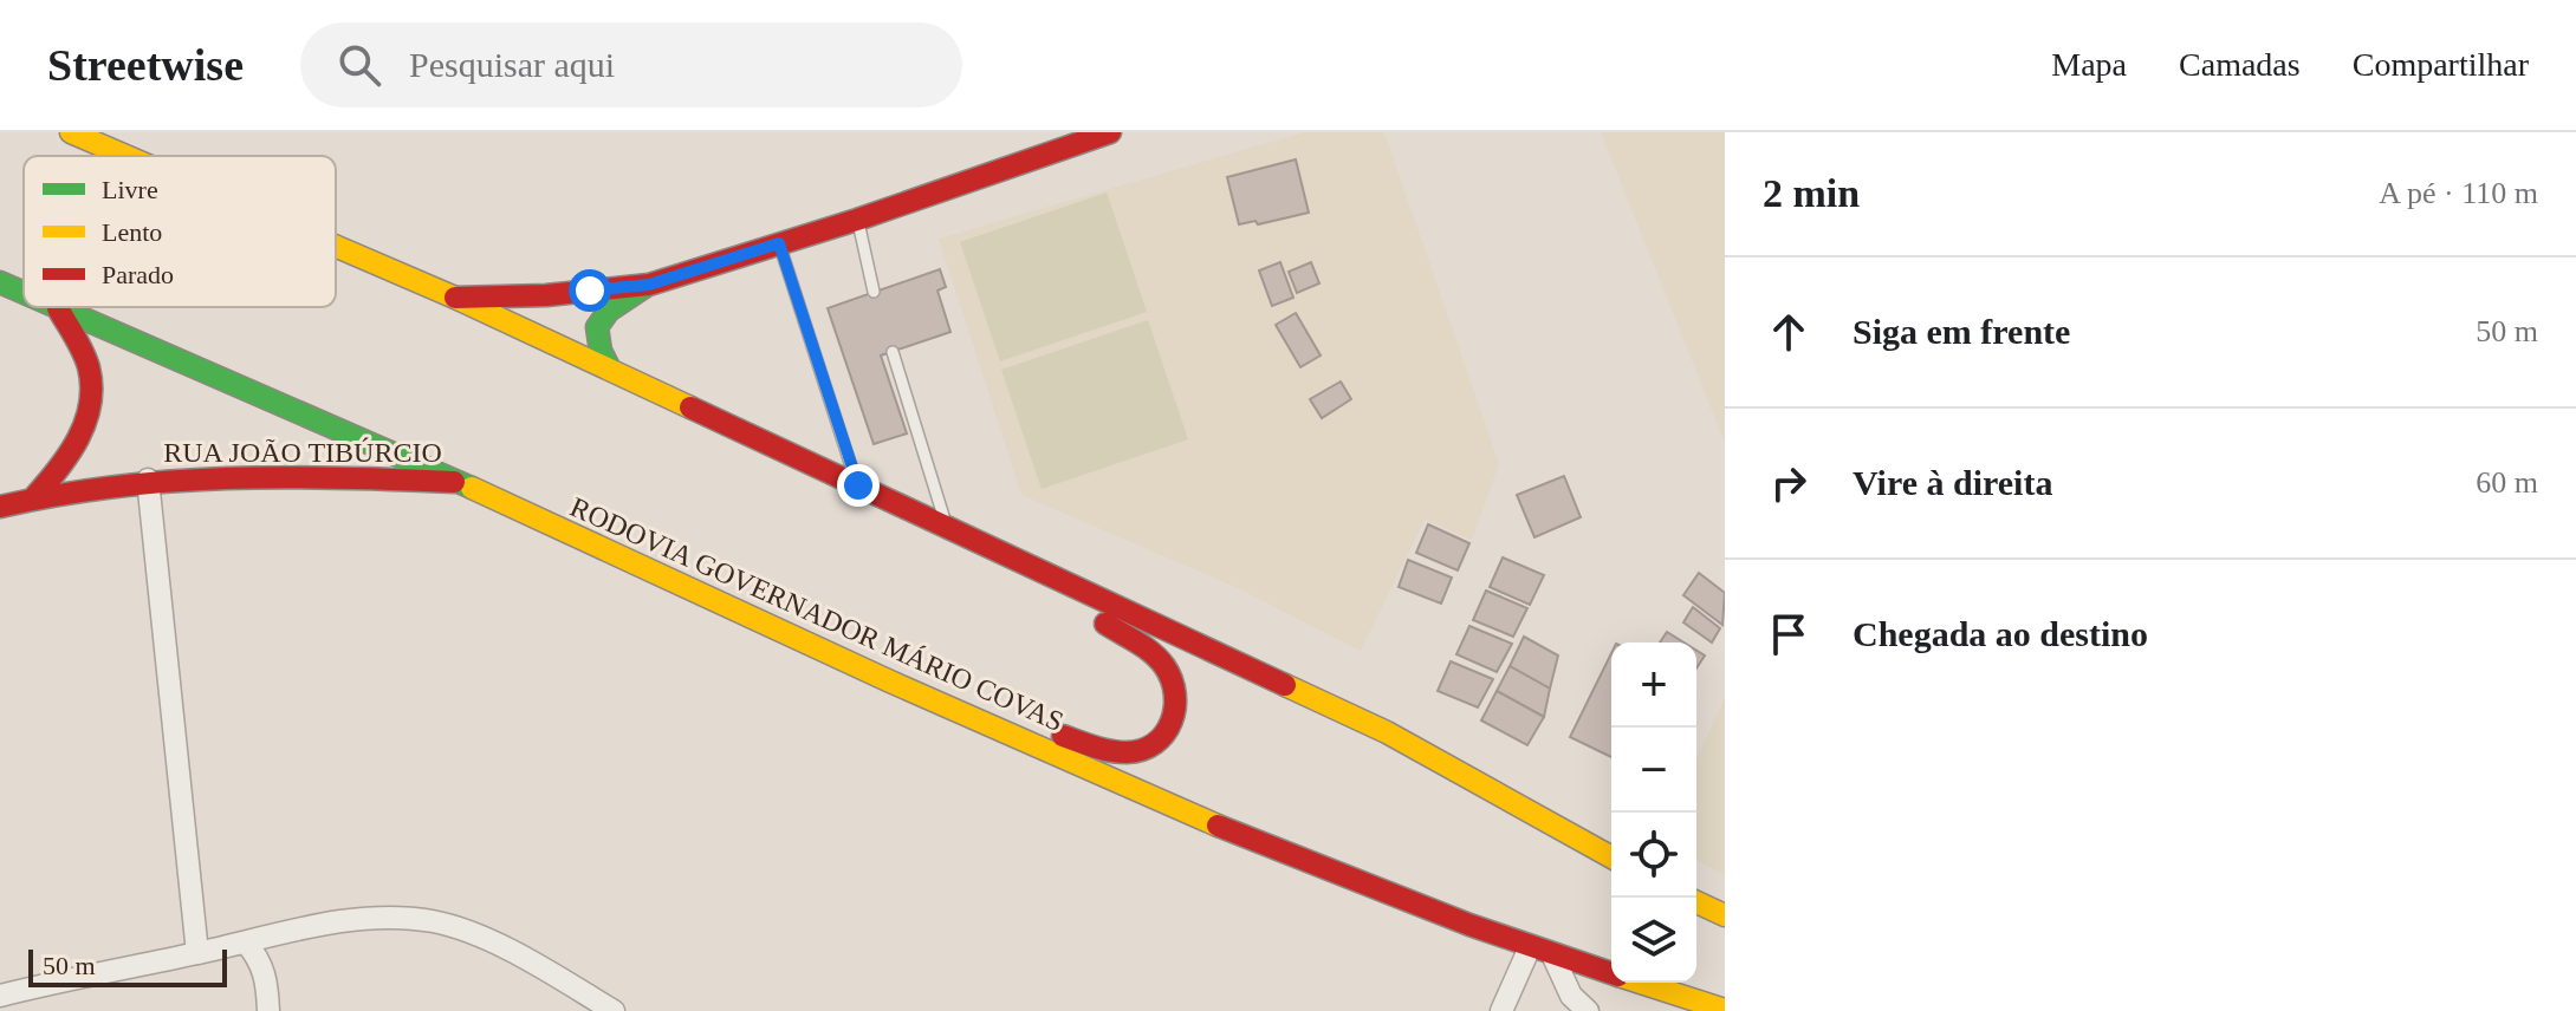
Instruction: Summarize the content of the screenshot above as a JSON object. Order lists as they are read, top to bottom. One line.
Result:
{"streets":{"main road":["RUA JOÃO TIBÚRCIO","RODOVIA GOVERNADOR MÁRIO COVAS"]},"crossings":[["RUA JOÃO TIBÚRCIO","RODOVIA GOVERNADOR MÁRIO COVAS"]],"legend":["Livre","Lento","Parado"],"scale_bar":"50 m","page":{"header":"Streetwise","search":"Pesquisar aqui","nav":["Mapa","Camadas","Compartilhar"],"heading":["2 min","A pé · 110 m"],"list":[["Siga em frente","50 m"],["Vire à direita","60 m"],"Chegada ao destino"],"map_buttons":["+","−"],"scale":"50 m"}}
